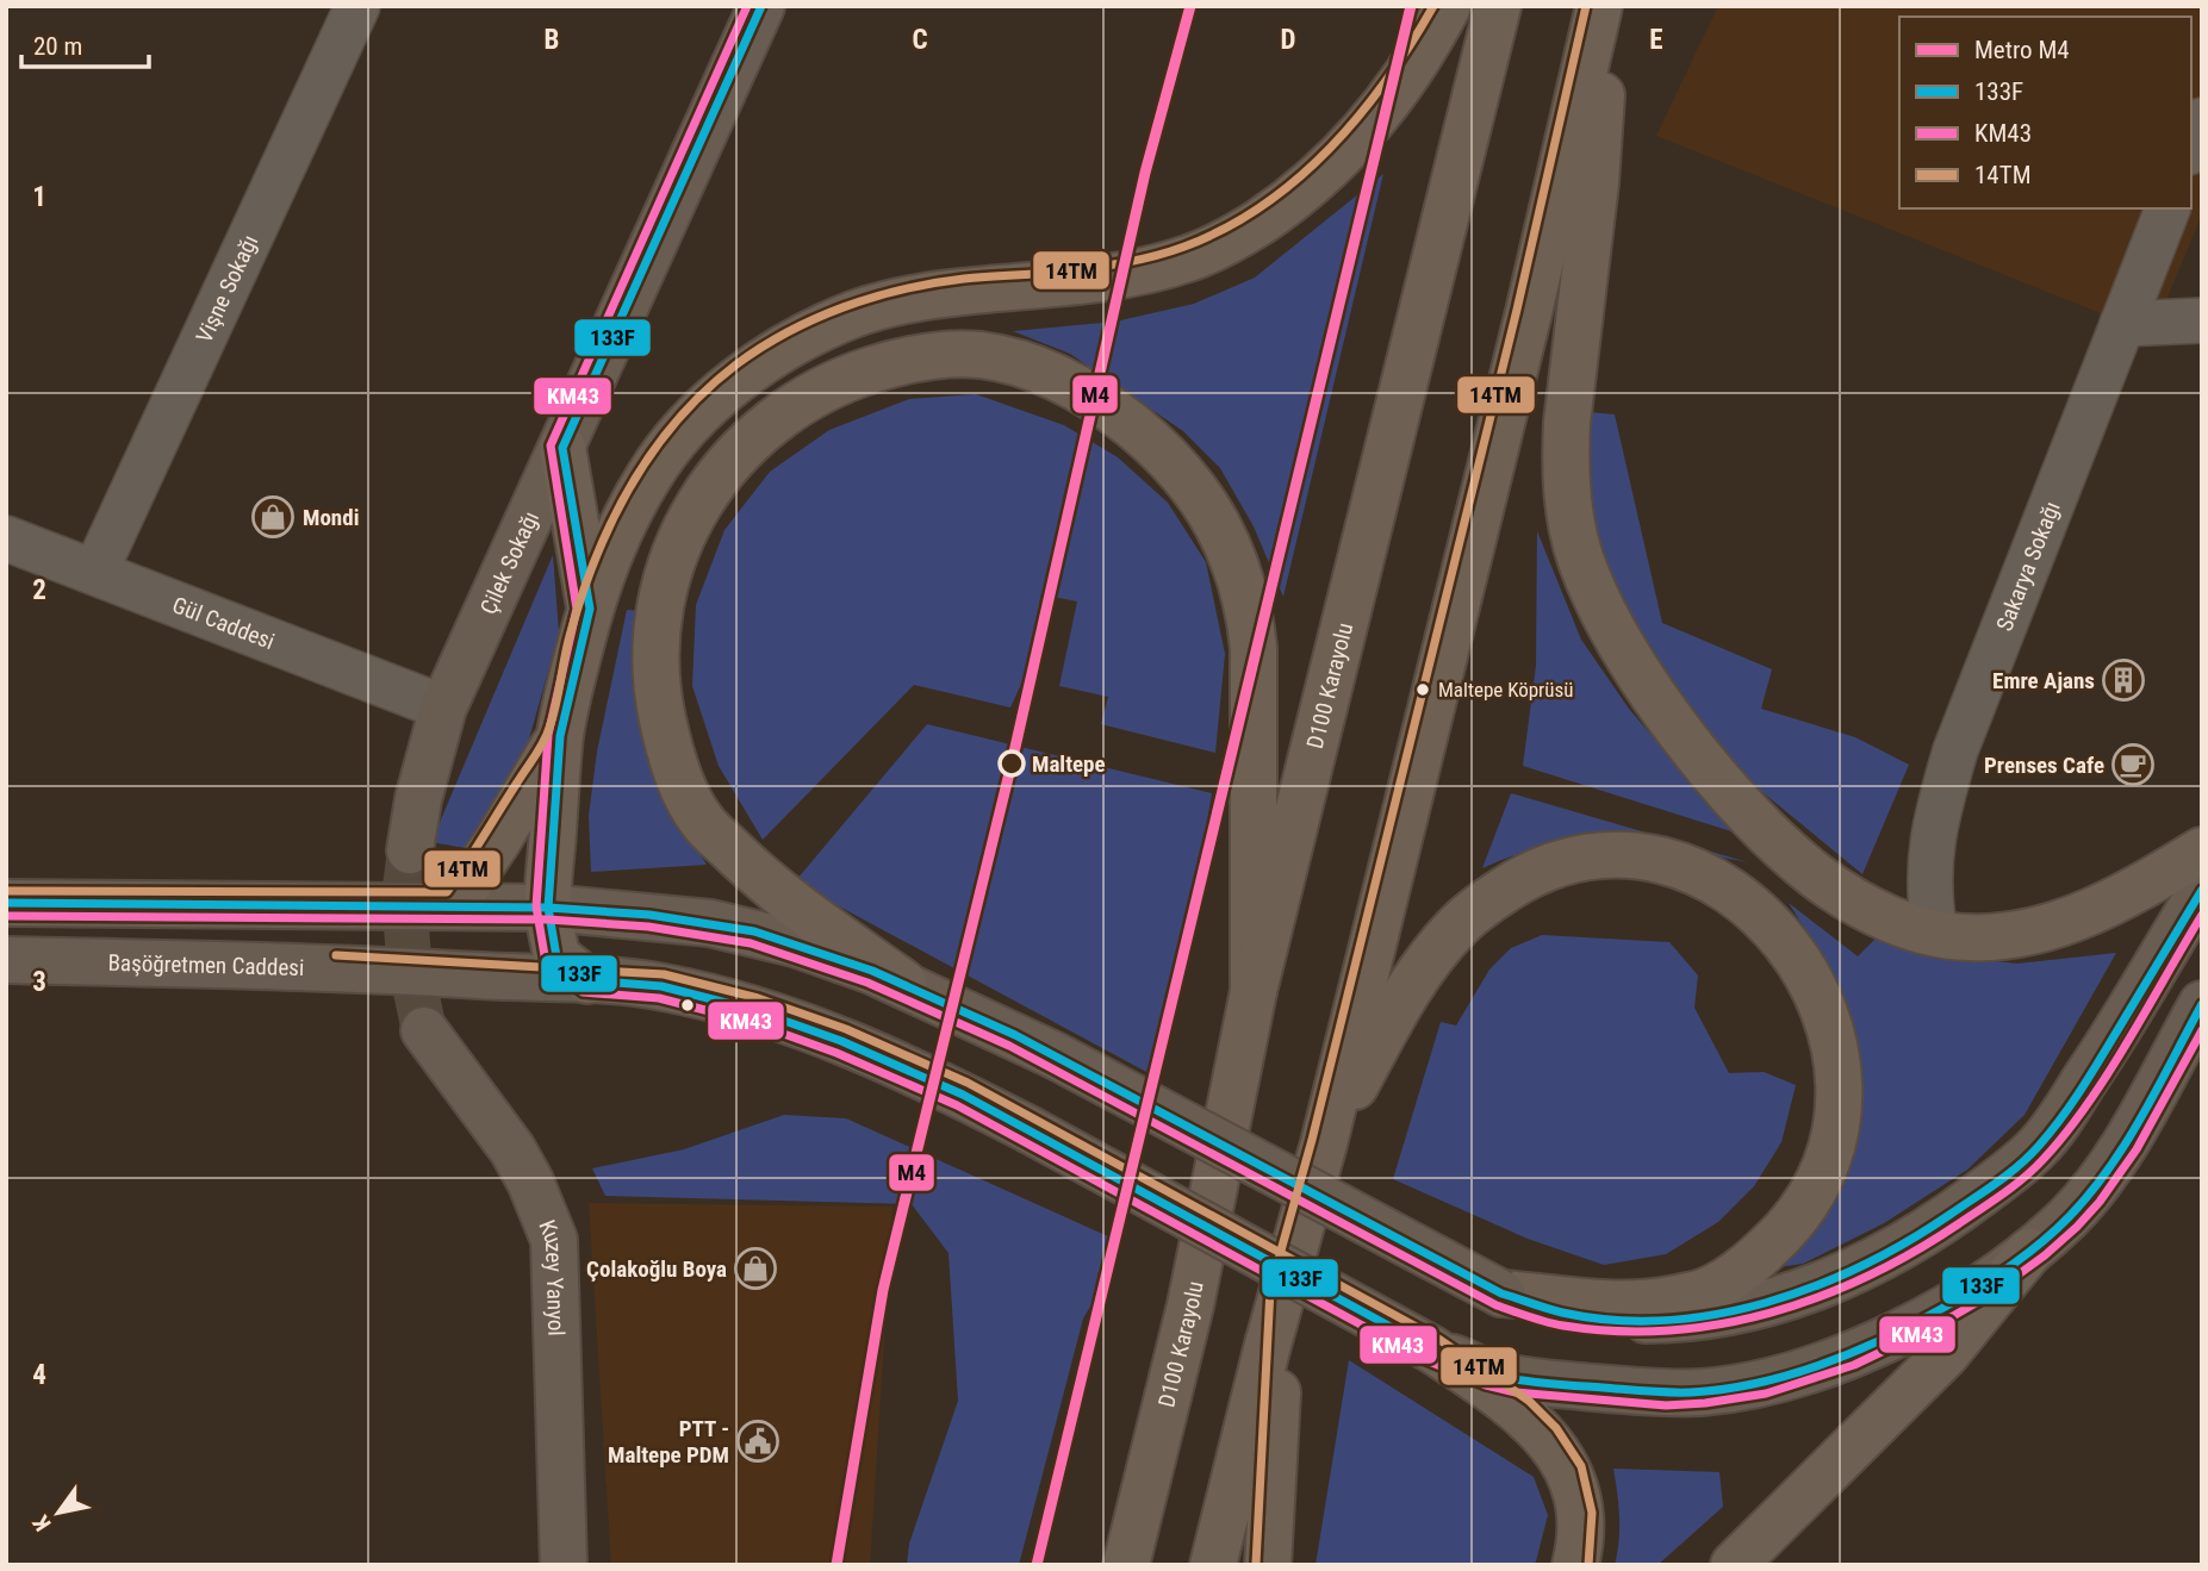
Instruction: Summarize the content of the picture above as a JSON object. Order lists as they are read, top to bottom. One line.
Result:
{"streets":{"highway":["D100 Karayolu"],"main road":["Çilek Sokağı","Başöğretmen Caddesi","Kuzey Yanyol"],"street":["Vişne Sokağı","Sakarya Sokağı","Gül Caddesi"]},"crossings":[["Vişne Sokağı","Gül Caddesi"],["Çilek Sokağı","Gül Caddesi"]],"places":{"shop":["Mondi","Çolakoğlu Boya"],"building":["Emre Ajans"],"other":["Maltepe Köprüsü","Maltepe"],"cafe":["Prenses Cafe"],"public building":["PTT - Maltepe PDM"]},"lines":["metro line M4","transit line 133F","transit line KM43","transit line 14TM"],"legend":["Metro M4","133F","KM43","14TM"],"scale_bar":"20 m","north":"bottom left","grid":{"columns":["B","C","D","E"],"rows":["1","2","3","4"]}}
